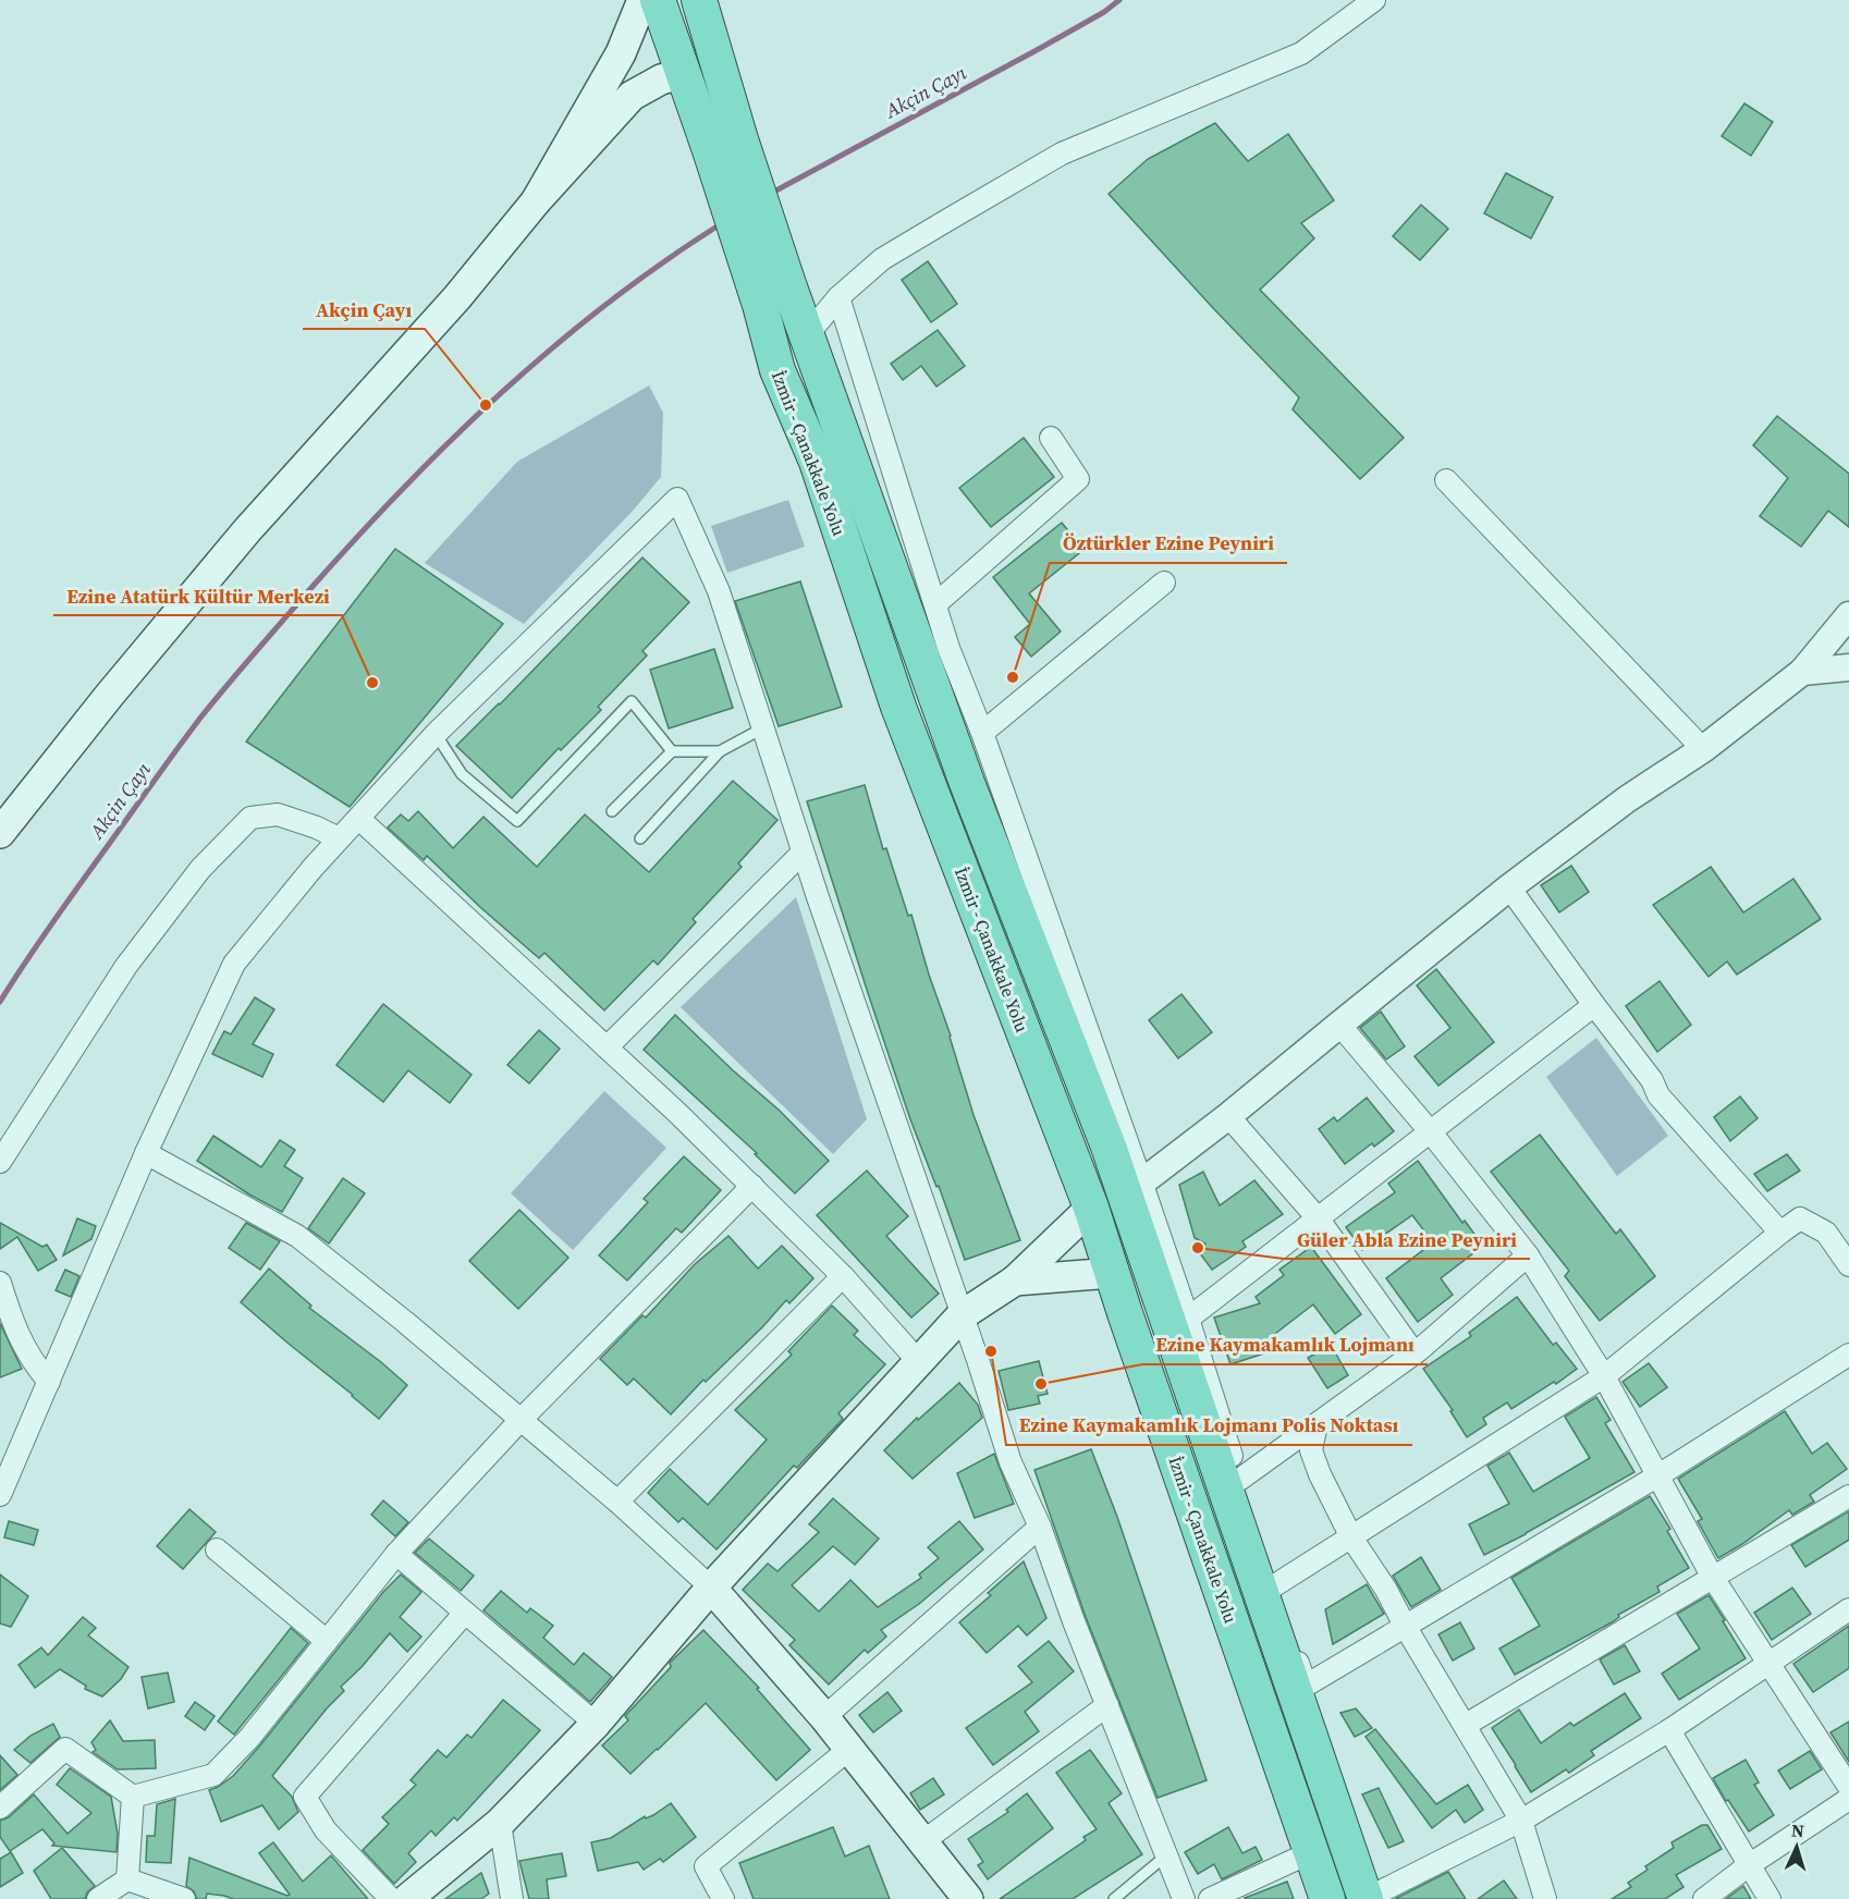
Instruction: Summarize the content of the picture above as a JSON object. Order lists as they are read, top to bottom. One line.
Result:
{"streets":{"highway":["İzmir - Çanakkale Yolu"]},"water":["Akçin Çayı"],"places":["Akçin Çayı","Öztürkler Ezine Peyniri","Ezine Atatürk Kültür Merkezi","Güler Abla Ezine Peyniri","Ezine Kaymakamlık Lojmanı Polis Noktası","Ezine Kaymakamlık Lojmanı"],"north":"top"}
